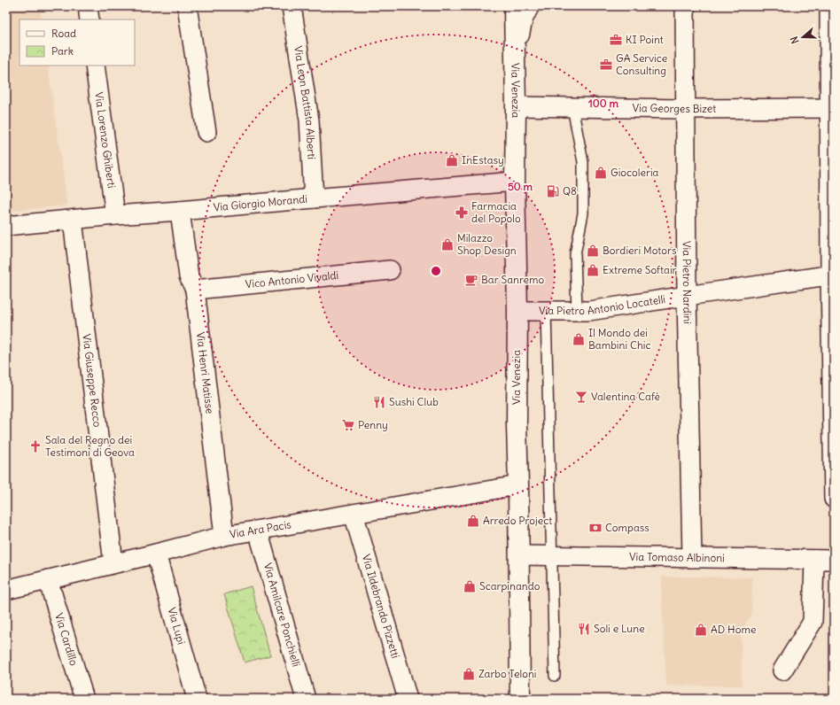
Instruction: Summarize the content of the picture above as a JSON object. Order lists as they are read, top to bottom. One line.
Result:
{"streets":{"main road":["Via Venezia"],"street":["Via Leon Battista Alberti","Via Georges Bizet","Via Lorenzo Ghiberti","Via Giorgio Morandi","Vico Antonio Vivaldi","Via Pietro Nardini","Via Pietro Antonio Locatelli","Via Henri Matisse","Via Giuseppe Recco","Via Ara Pacis","Via Tomaso Albinoni","Via Ildebrando Pizzetti","Via Amilcare Ponchielli","Via Lupi","Via Cardillo"]},"crossings":[["Via Venezia","Via Georges Bizet"],["Via Venezia","Via Giorgio Morandi"],["Via Venezia","Via Pietro Antonio Locatelli"],["Via Venezia","Via Ara Pacis"],["Via Venezia","Via Tomaso Albinoni"],["Via Leon Battista Alberti","Via Giorgio Morandi"],["Via Georges Bizet","Via Pietro Nardini"],["Via Lorenzo Ghiberti","Via Giorgio Morandi"],["Via Giorgio Morandi","Via Henri Matisse"],["Via Giorgio Morandi","Via Giuseppe Recco"],["Vico Antonio Vivaldi","Via Henri Matisse"],["Via Pietro Nardini","Via Pietro Antonio Locatelli"],["Via Pietro Nardini","Via Tomaso Albinoni"],["Via Henri Matisse","Via Ara Pacis"],["Via Giuseppe Recco","Via Ara Pacis"],["Via Ara Pacis","Via Ildebrando Pizzetti"],["Via Ara Pacis","Via Amilcare Ponchielli"],["Via Ara Pacis","Via Lupi"],["Via Ara Pacis","Via Cardillo"]],"places":{"office":["KI Point","GA Service Consulting"],"shop":["InEstasy","Giocoleria","Milazzo Shop Design","Bordieri Motors","Extreme Softair","Il Mondo dei Bambini Chic","Arredo Project","Scarpinando","AD Home","Zarbo Teloni"],"fuel station":["Q8"],"pharmacy":["Farmacia del Popolo"],"cafe":["Bar Sanremo"],"bar":["Valentina Cafè"],"restaurant":["Sushi Club","Soli e Lune"],"supermarket":["Penny"],"church":["Sala del Regno dei Testimoni di Geova"],"bank":["Compass"]},"legend":["Road","Park"],"north":"left","rings":["100 m","50 m"]}
